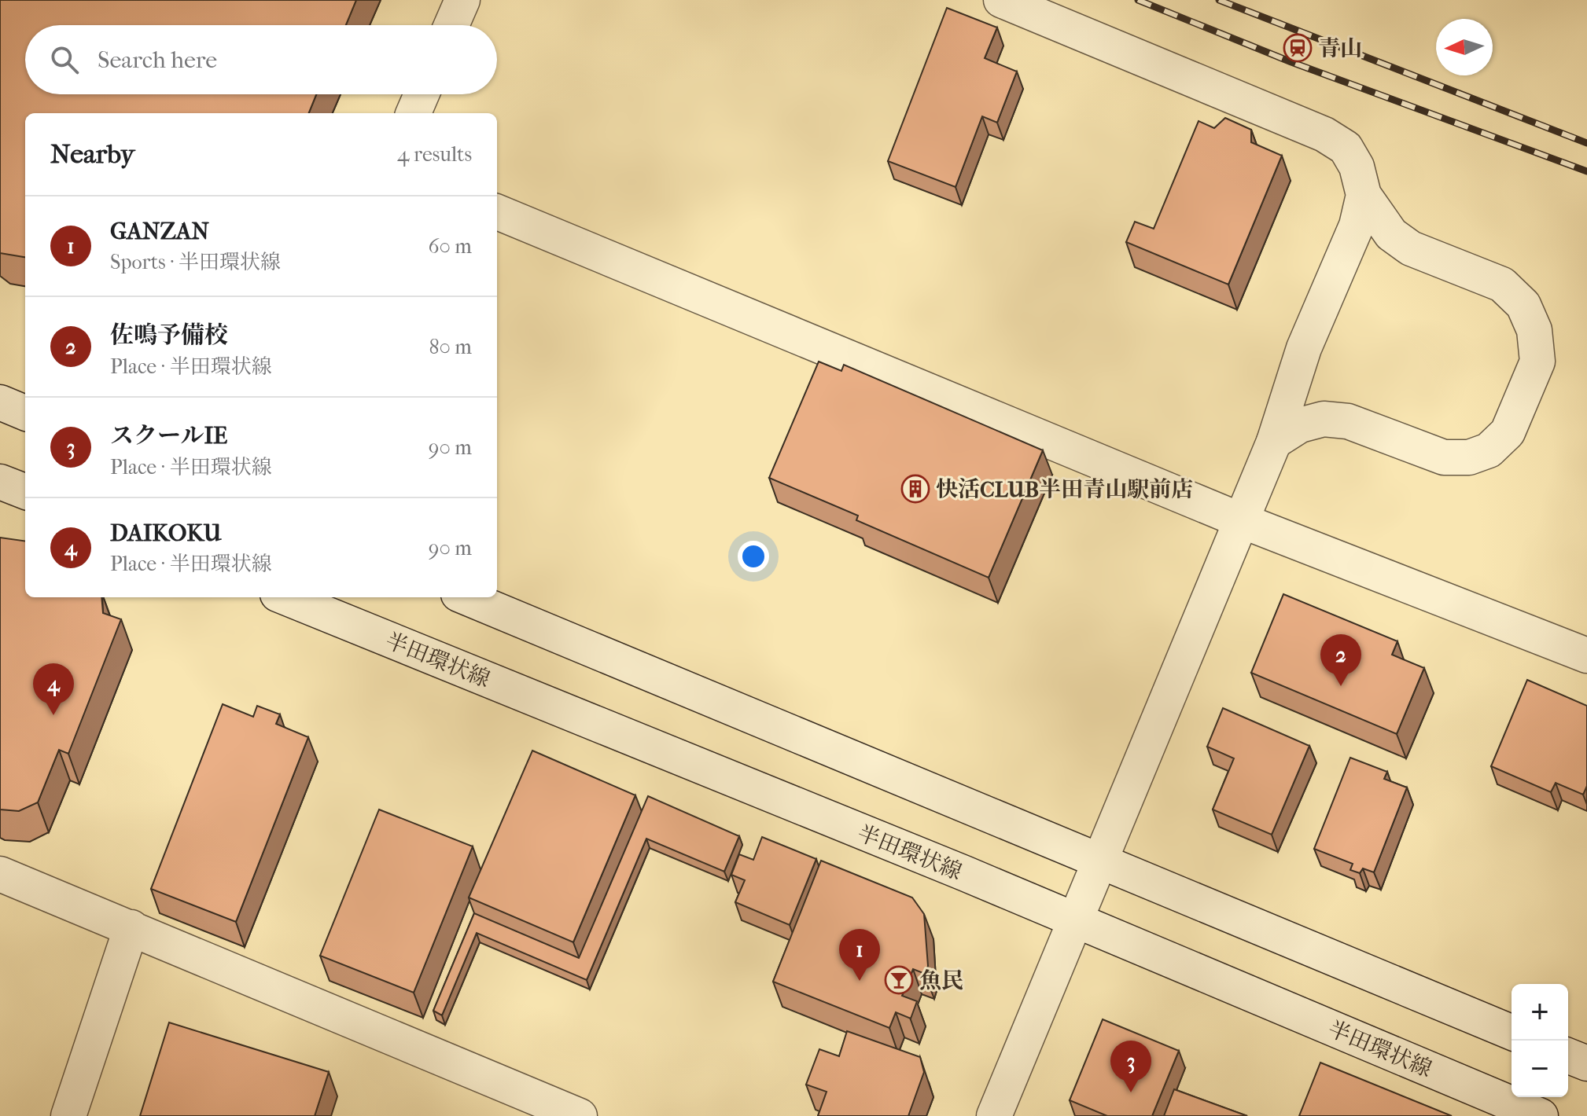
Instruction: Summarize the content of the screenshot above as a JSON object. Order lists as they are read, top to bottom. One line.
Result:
{"streets":{"street":["半田環状線"]},"places":{"station":["青山"],"building":["快活CLUB半田青山駅前店"],"bar":["魚民"]},"north":"left","page":{"search":"Search here","heading":["Nearby","4 results"],"list":[{"mark":"1","name":"GANZAN","note":"Sports · 半田環状線","value":"60 m"},{"mark":"2","name":"佐鳴予備校","note":"Place · 半田環状線","value":"80 m"},{"mark":"3","name":"スクールIE","note":"Place · 半田環状線","value":"90 m"},{"mark":"4","name":"DAIKOKU","note":"Place · 半田環状線","value":"90 m"}],"pins":["2","4","1","3"],"map_buttons":["+","−"]}}
